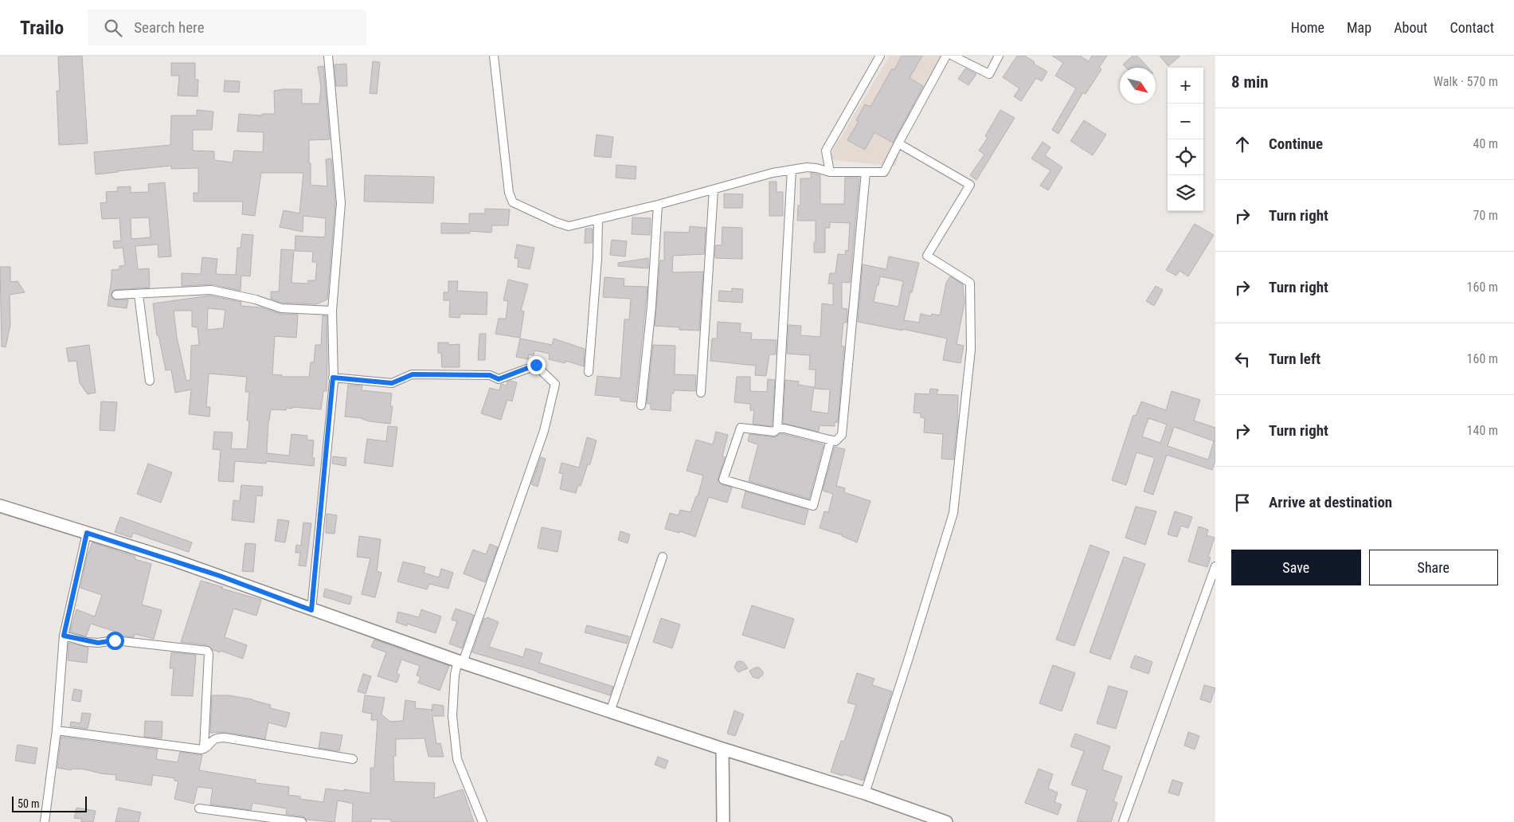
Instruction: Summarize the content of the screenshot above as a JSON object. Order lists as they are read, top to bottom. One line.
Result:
{"scale_bar":"50 m","north":"bottom right","page":{"header":"Trailo","search":"Search here","nav":["Home","Map","About","Contact"],"heading":["8 min","Walk · 570 m"],"map_buttons":["+","−"],"list":[["Continue","40 m"],["Turn right","70 m"],["Turn right","160 m"],["Turn left","160 m"],["Turn right","140 m"],"Arrive at destination"],"buttons":["Save","Share"],"scale":"50 m"}}
